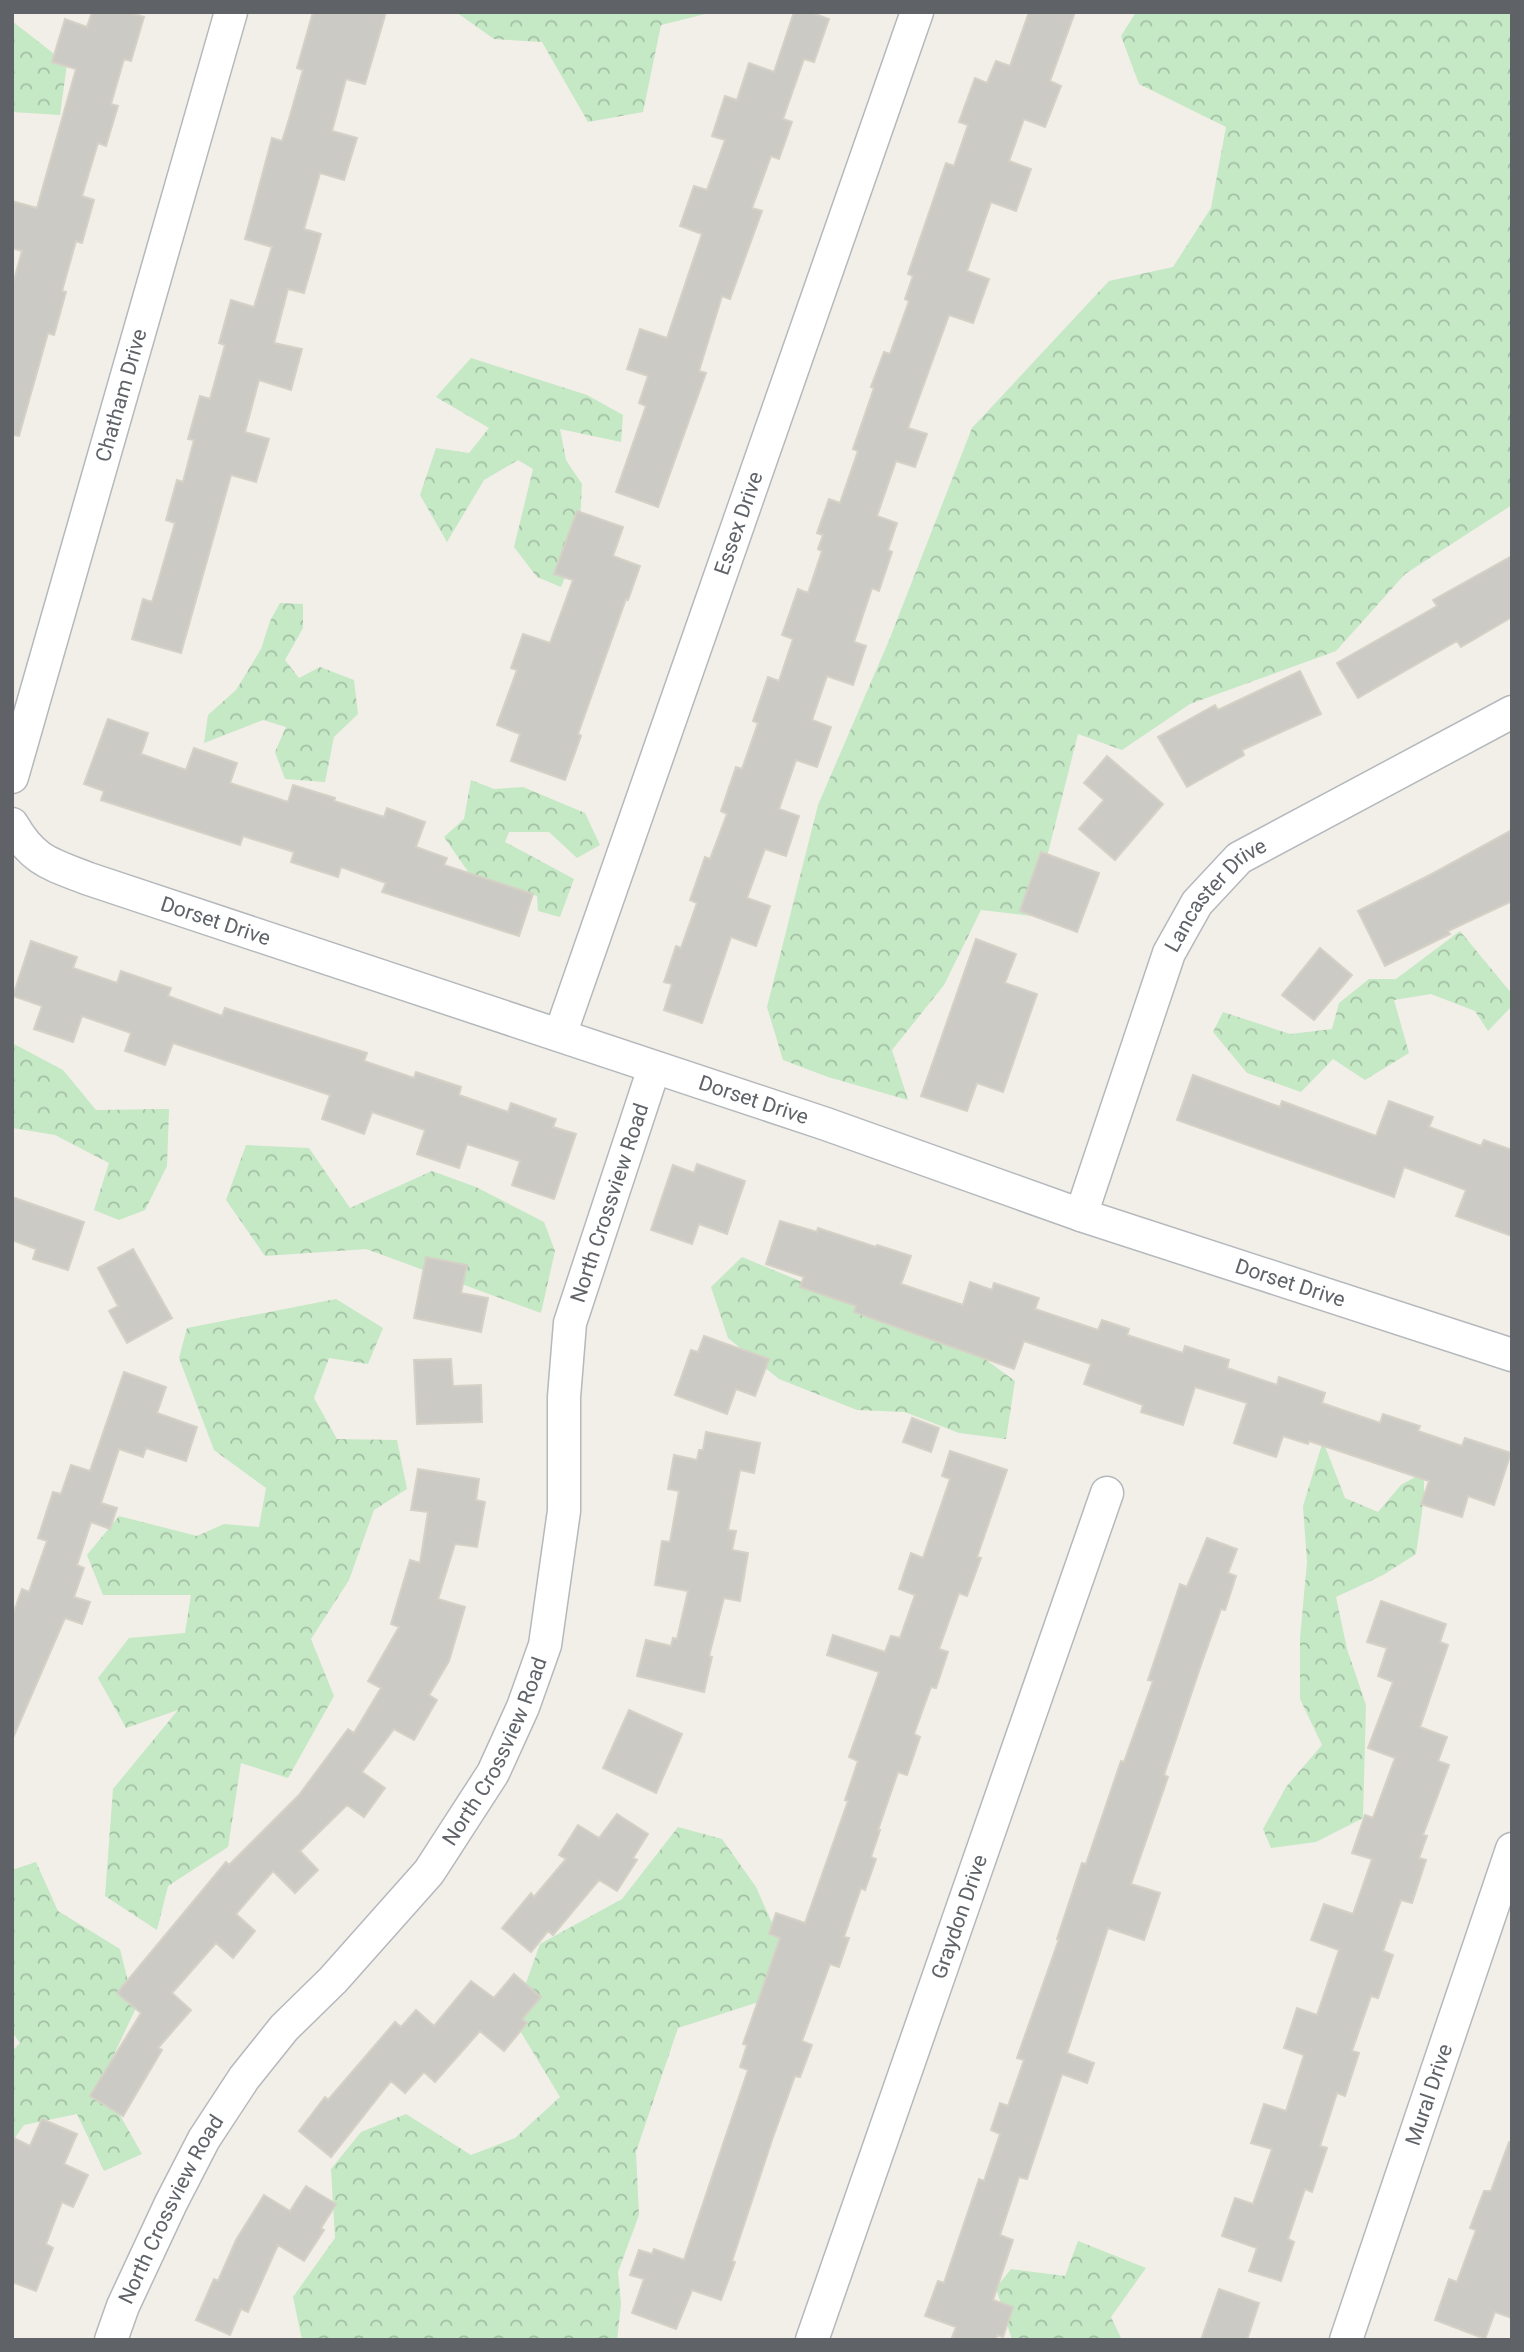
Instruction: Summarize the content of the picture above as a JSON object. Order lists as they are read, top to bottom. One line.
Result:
{"streets":{"street":["Chatham Drive","Essex Drive","Lancaster Drive","Dorset Drive","North Crossview Road","Graydon Drive","Mural Drive"]},"crossings":[["Essex Drive","Dorset Drive"],["Lancaster Drive","Dorset Drive"],["Dorset Drive","North Crossview Road"]]}
